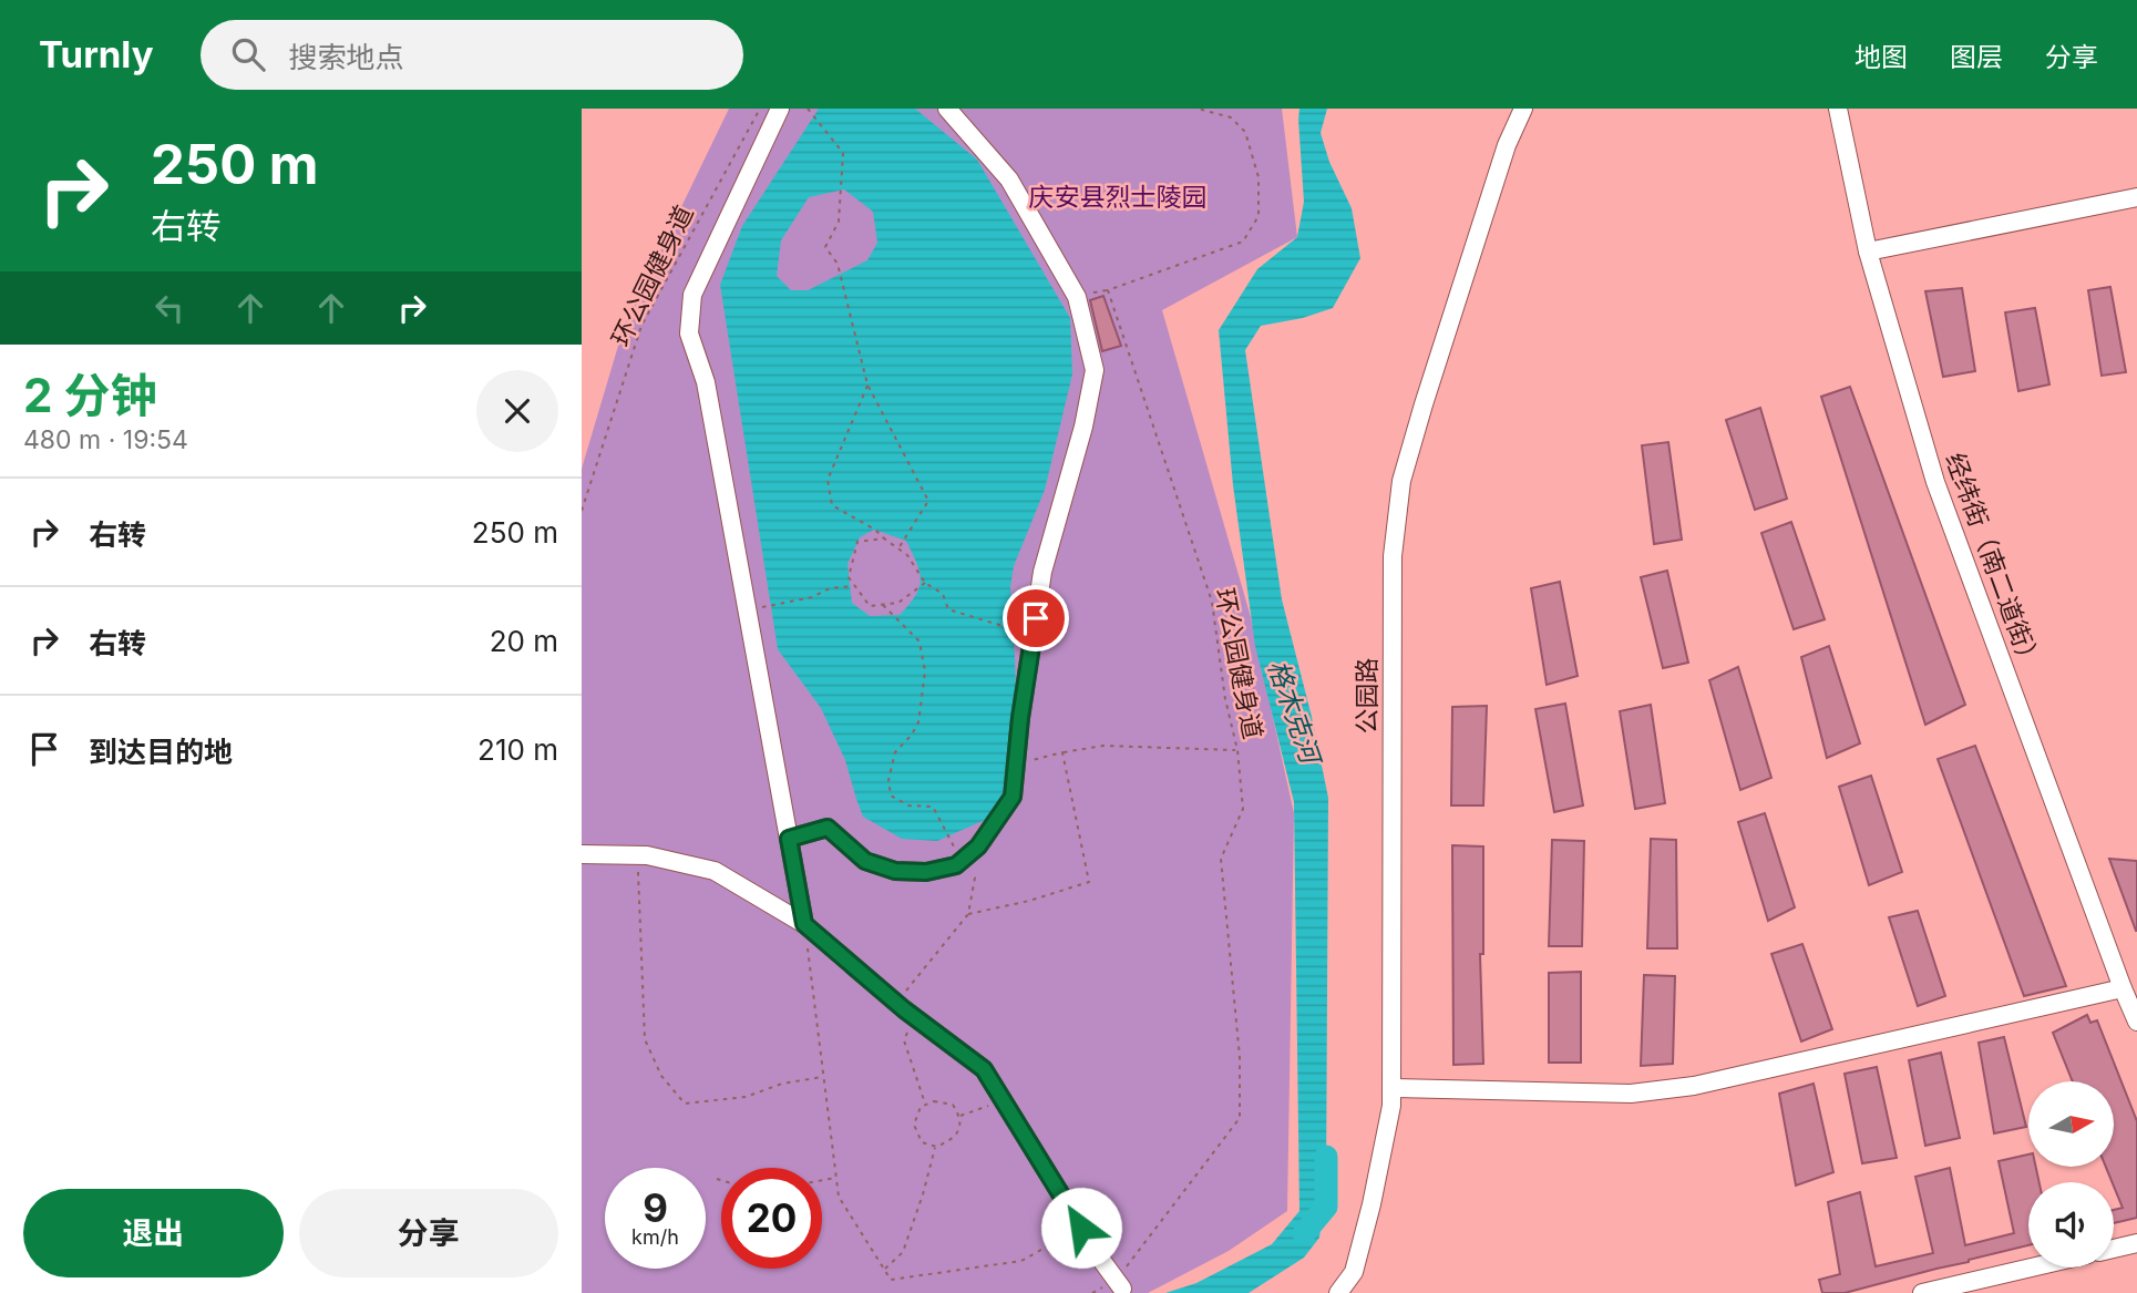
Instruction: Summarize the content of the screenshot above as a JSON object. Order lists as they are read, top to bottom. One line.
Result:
{"streets":{"street":["经纬街（南二道街）","公园路"],"path":["环公园健身道"]},"water":["格木克河"],"parks":["庆安县烈士陵园"],"north":"right","page":{"header":"Turnly","search":"搜索地点","nav":["地图","图层","分享"],"turn":["250 m","右转"],"heading":["2 分钟","480 m · 19:54"],"list":[{"name":"右转","value":"250 m"},{"name":"右转","value":"20 m"},{"name":"到达目的地","value":"210 m"}],"speed":"9 km/h","limit":"20","buttons":["退出","分享"]}}
